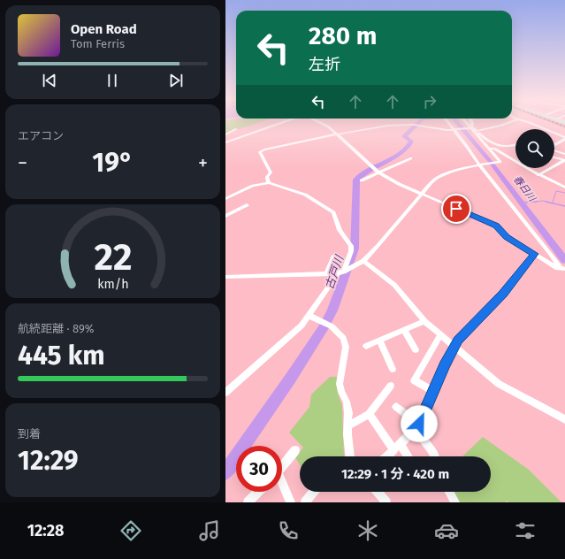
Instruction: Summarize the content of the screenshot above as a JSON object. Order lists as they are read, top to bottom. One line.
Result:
{"water":["春日川","古戸川"],"page":{"turn":["280 m","左折"],"song":["Open Road","Tom Ferris"],"tile":["エアコン",["航続距離 · 89%","445 km"],["到着","12:29"]],"heat":["−","19°","+"],"limit":"30","trip":"12:29 · 1 分 · 420 m","tabs":"12:28","gauge":["22","km/h"]}}
